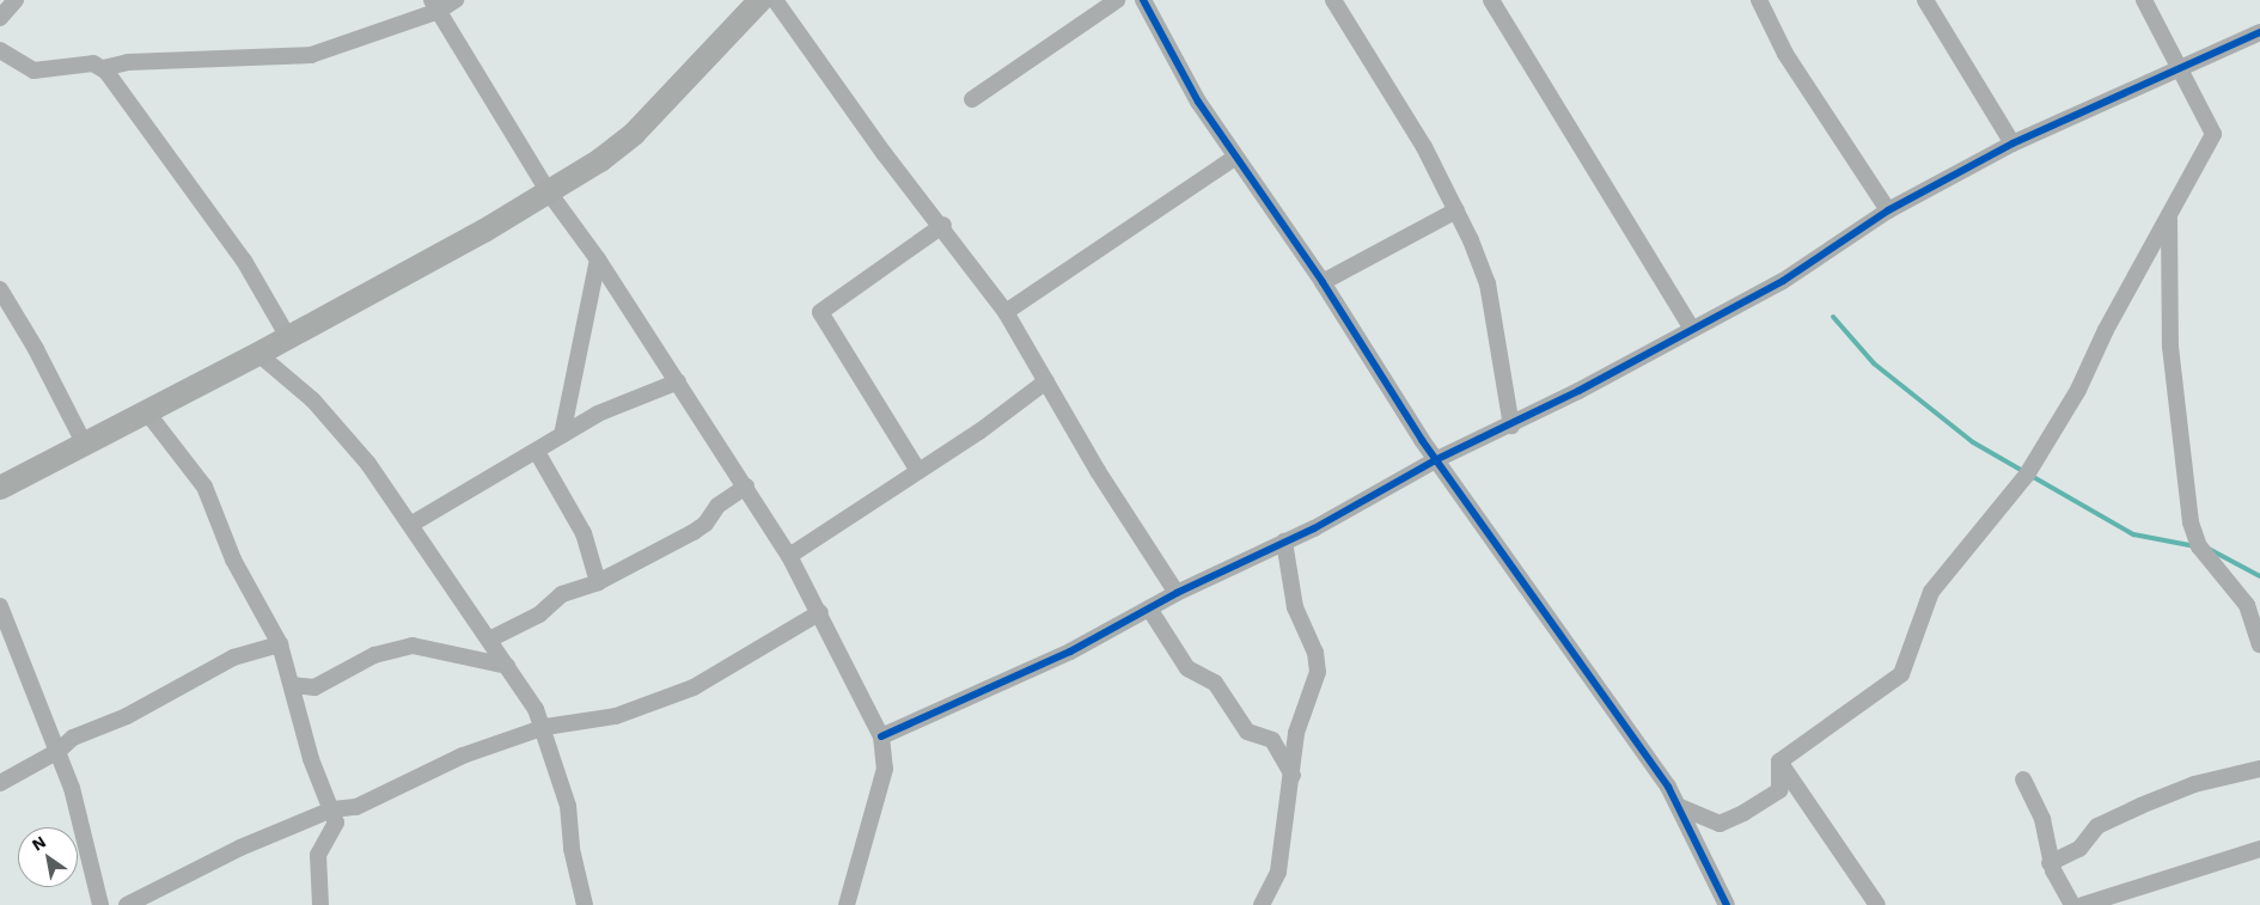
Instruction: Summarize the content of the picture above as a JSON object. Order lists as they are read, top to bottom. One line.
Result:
{"north":"top left"}
